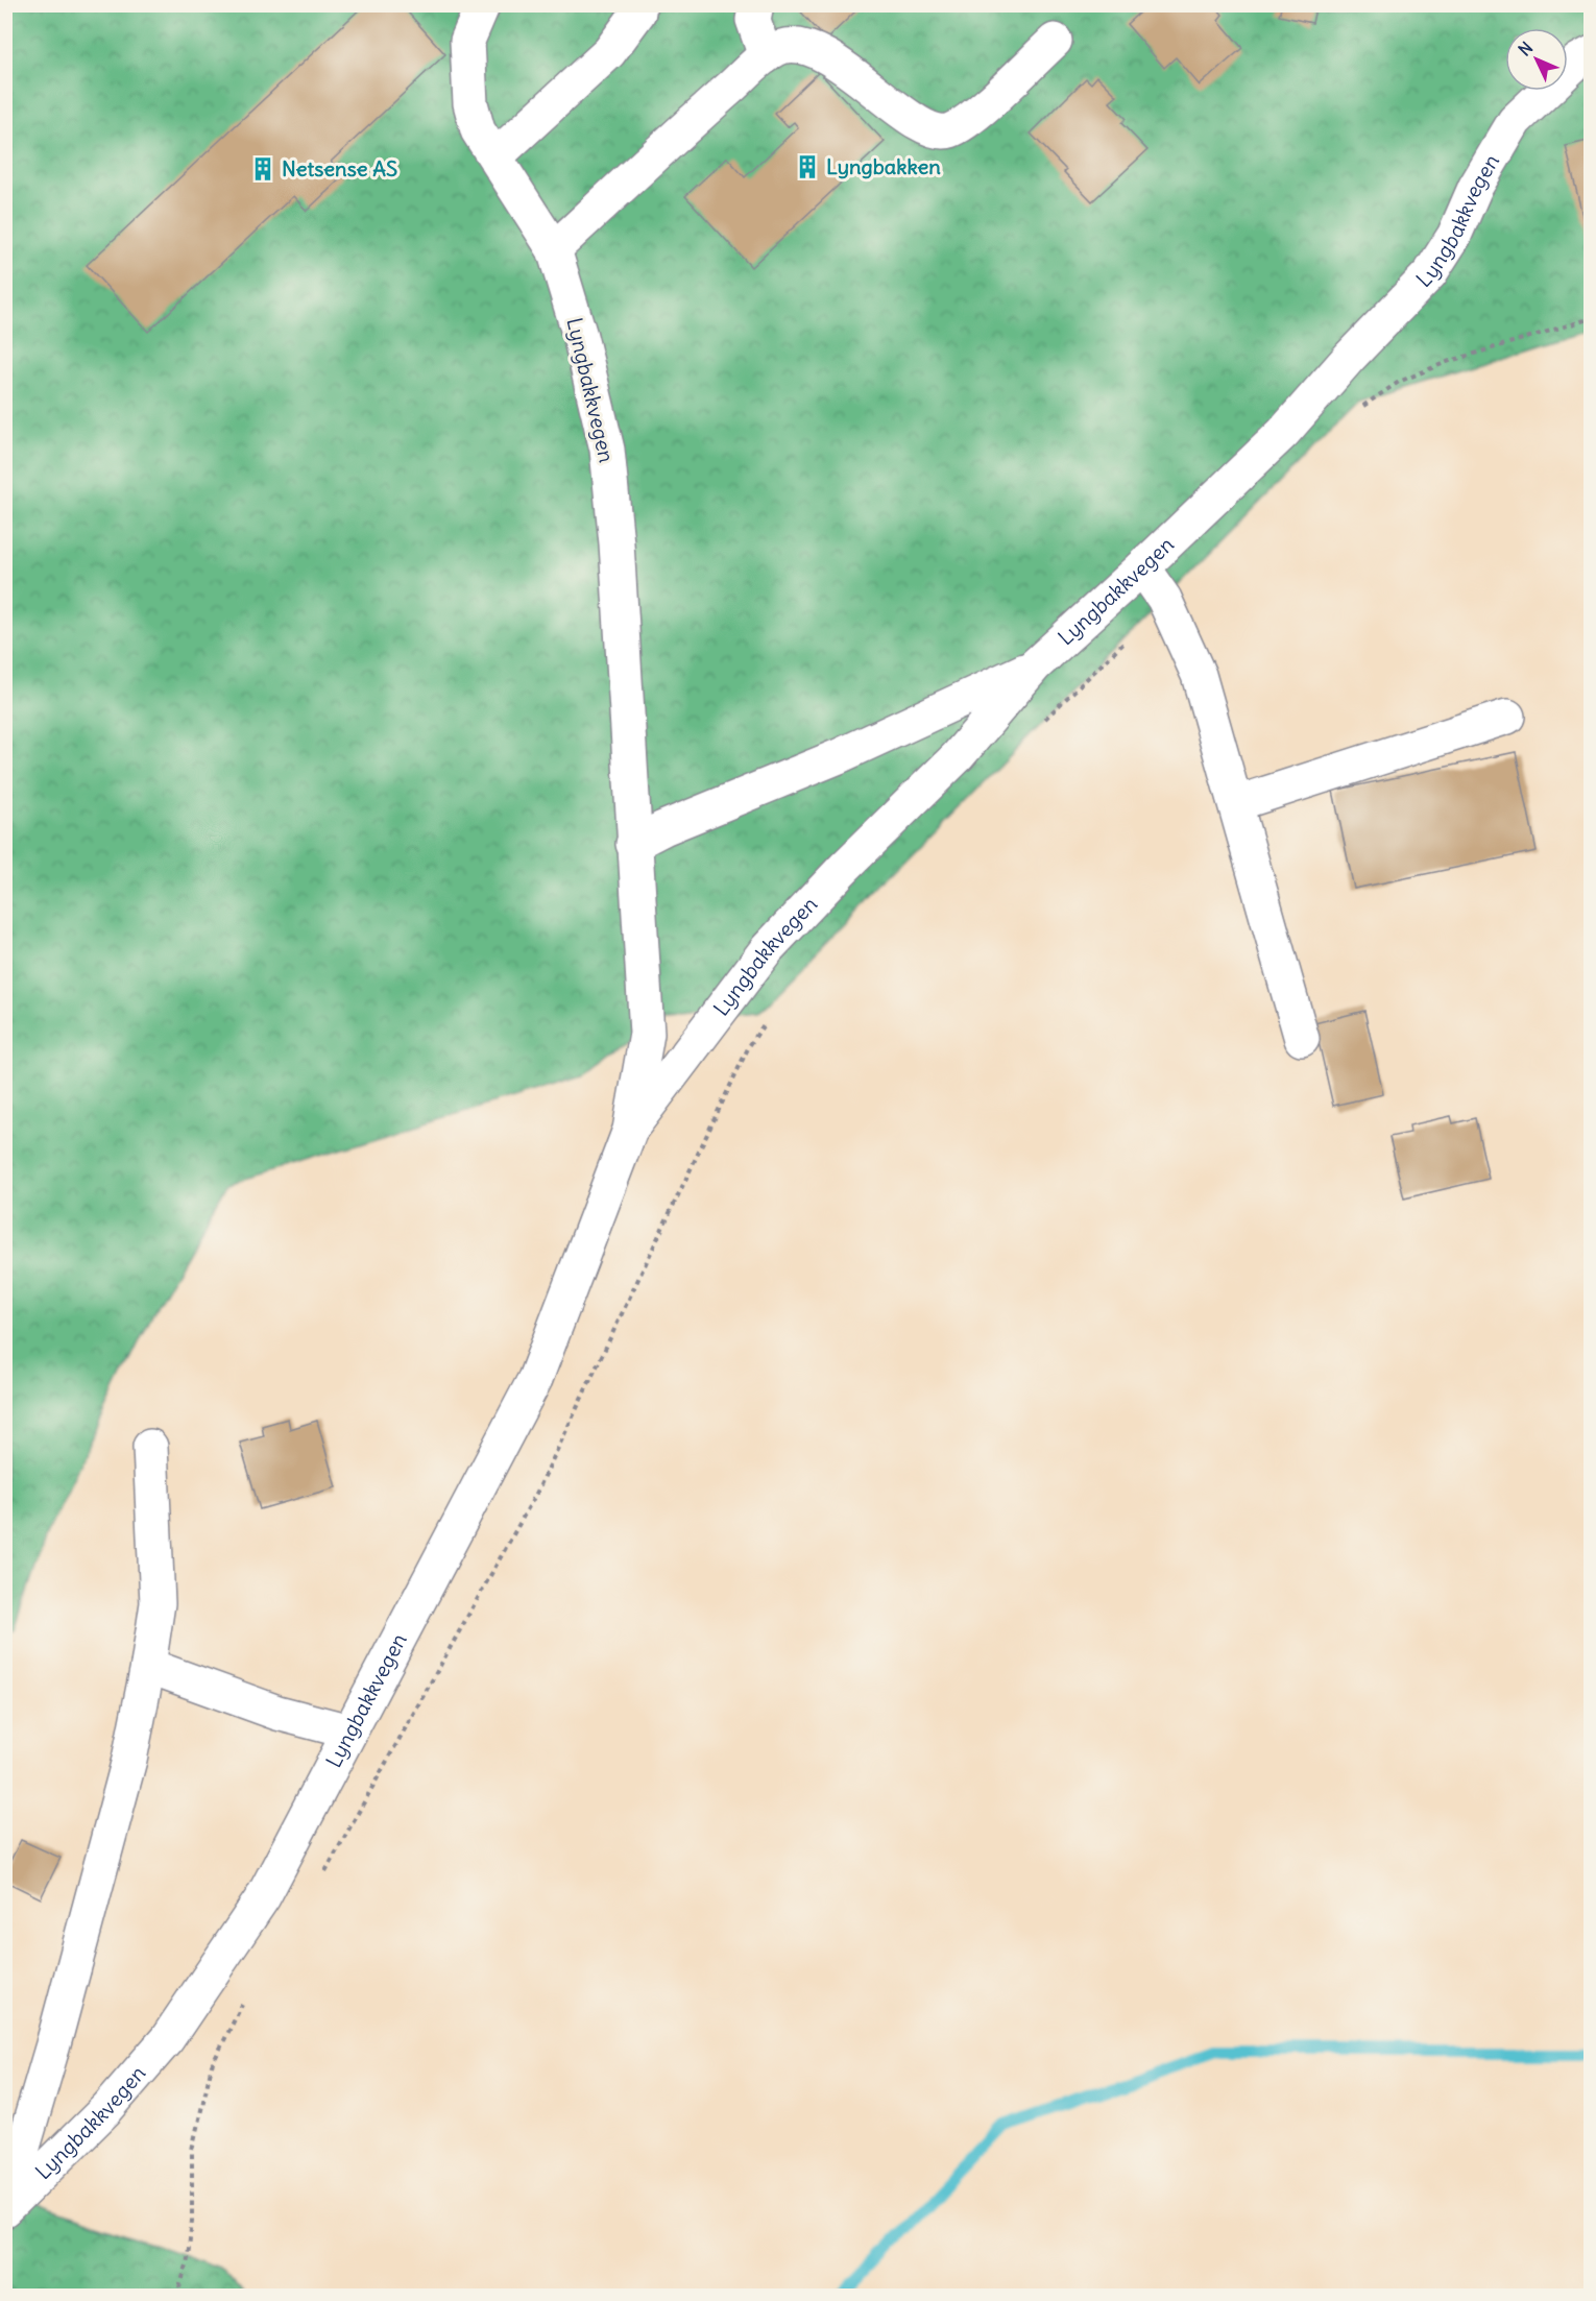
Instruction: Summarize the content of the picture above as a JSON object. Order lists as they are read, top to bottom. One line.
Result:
{"streets":{"street":["Lyngbakkvegen"]},"places":{"building":["Lyngbakken","Netsense AS"]},"north":"top left"}
